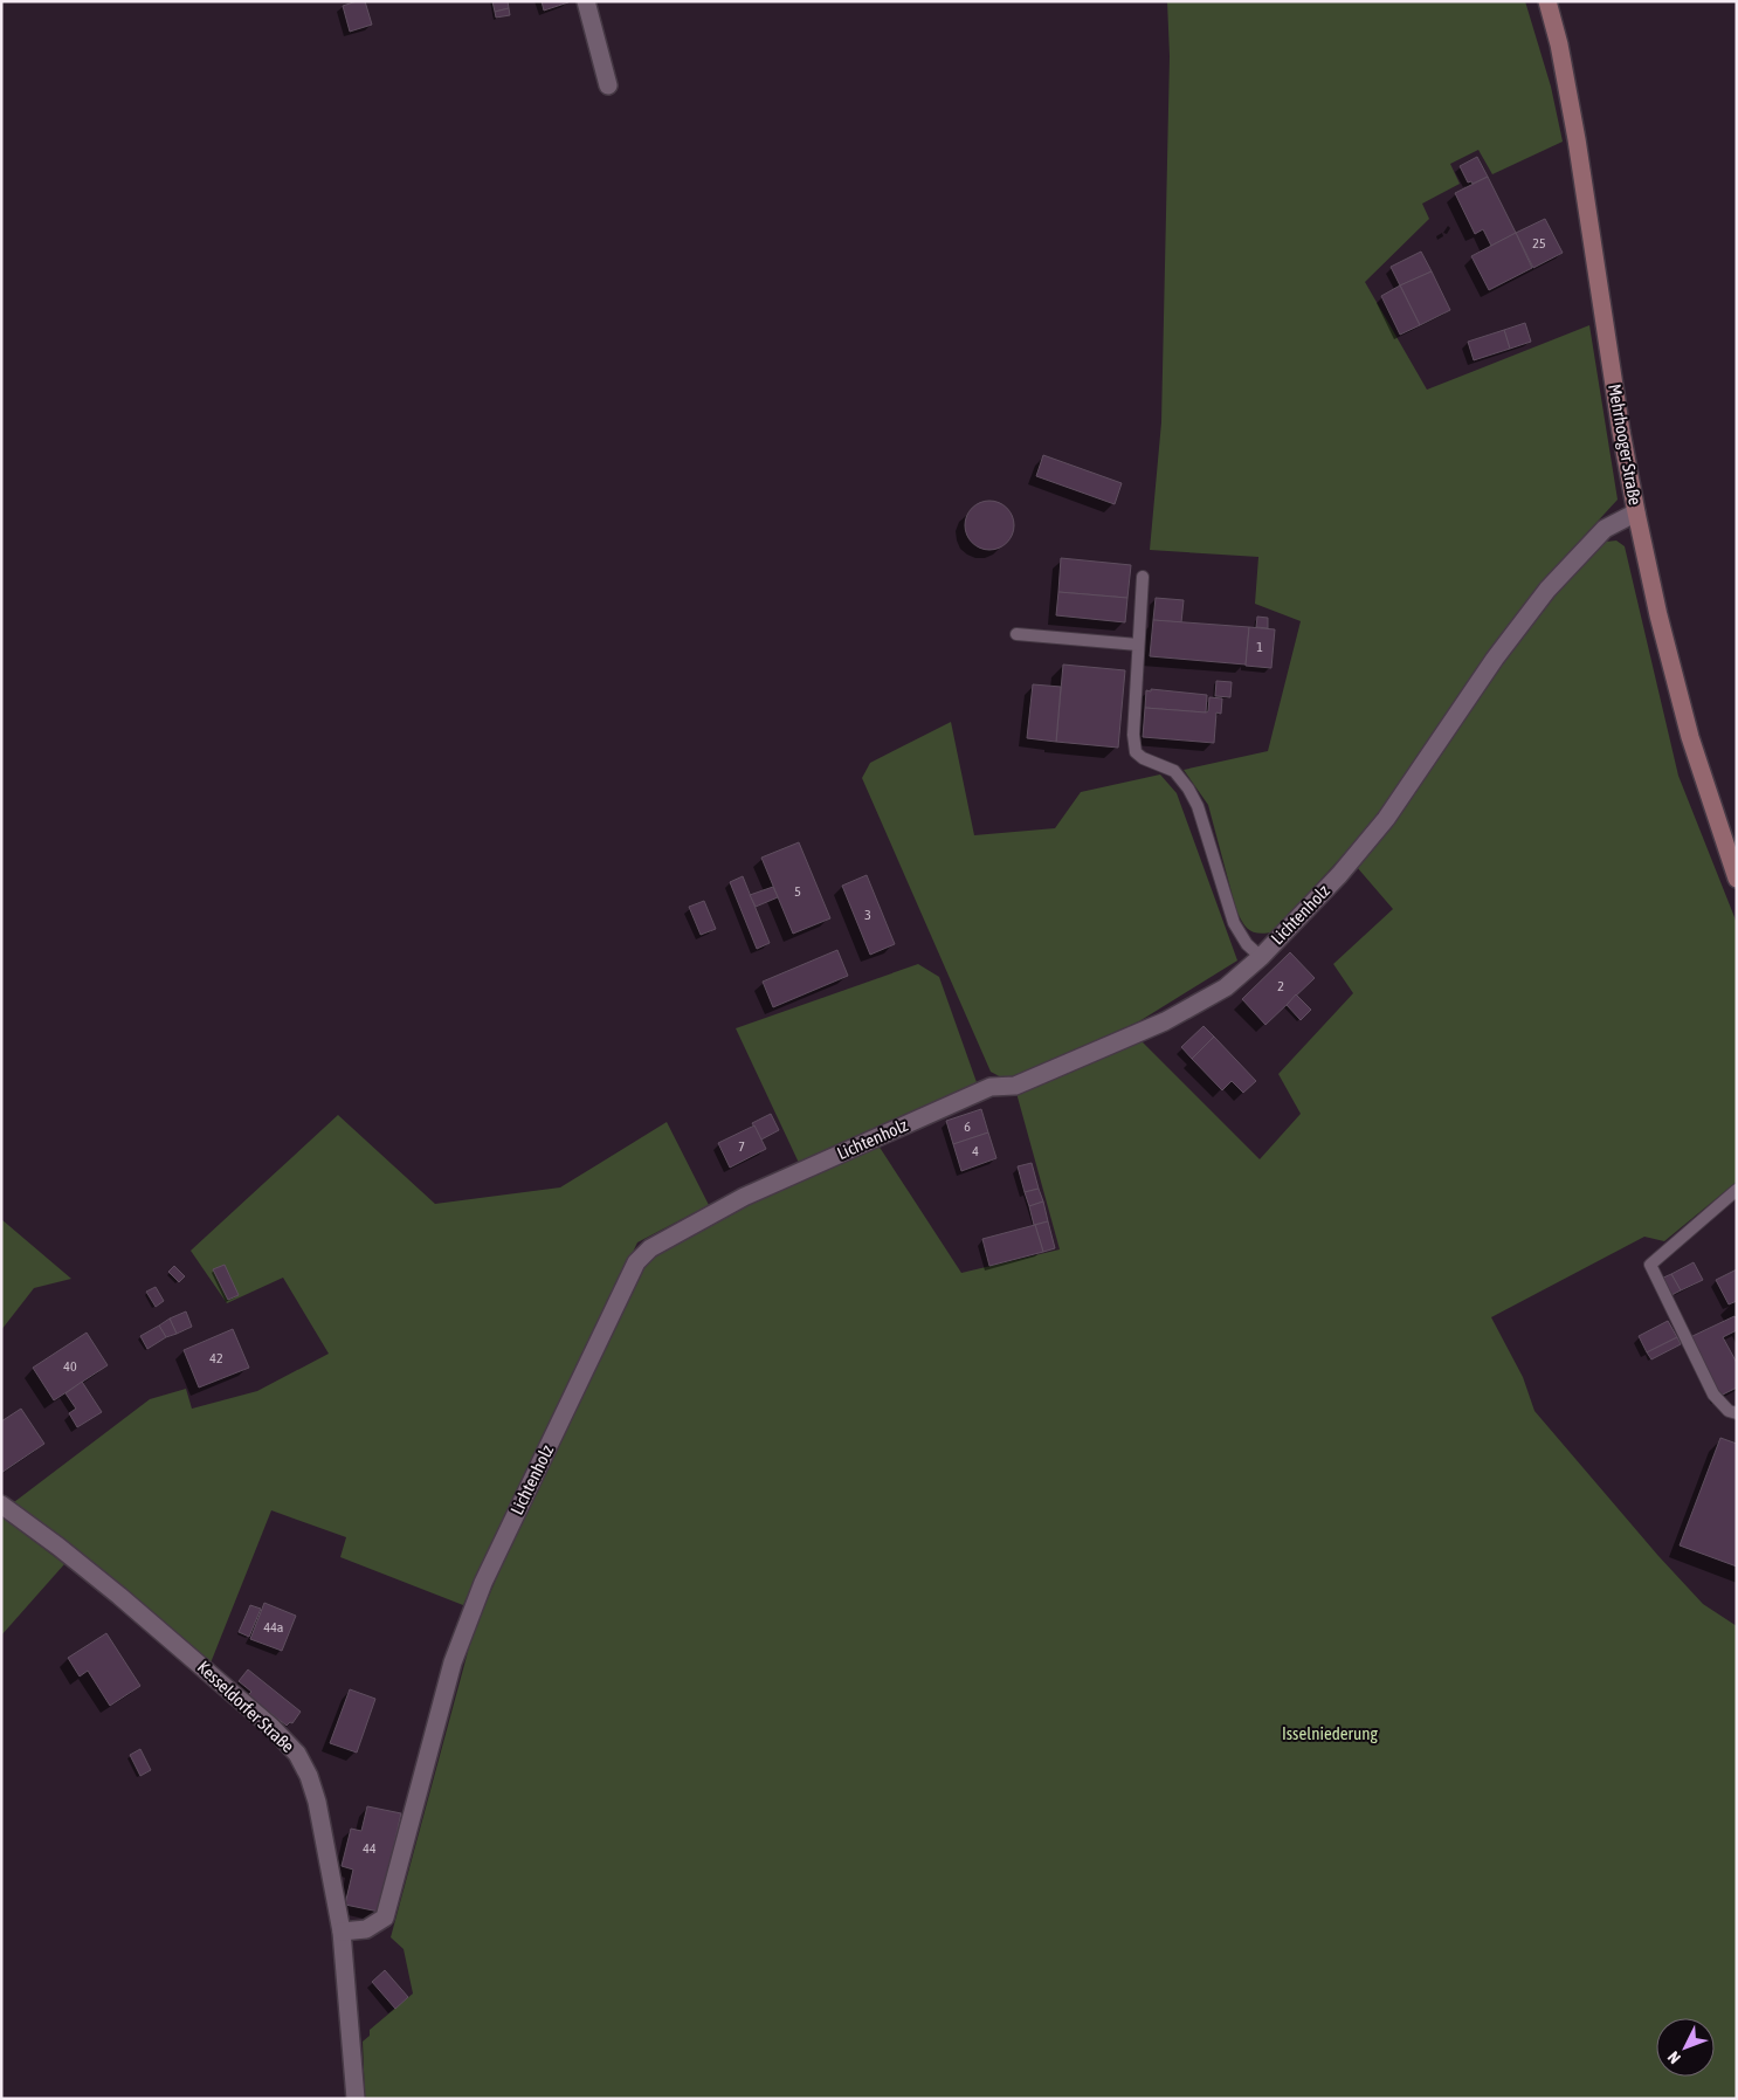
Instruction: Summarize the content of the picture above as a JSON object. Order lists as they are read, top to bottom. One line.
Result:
{"streets":{"main road":["Mehrhooger Straße"],"street":["Lichtenholz","Kesseldorfer Straße"]},"crossings":[["Mehrhooger Straße","Lichtenholz"],["Lichtenholz","Kesseldorfer Straße"]],"parks":["Isselniederung"],"house_numbers":["25","1","5","3","2","6","7","4","42","40","44a","44"],"north":"bottom left"}
